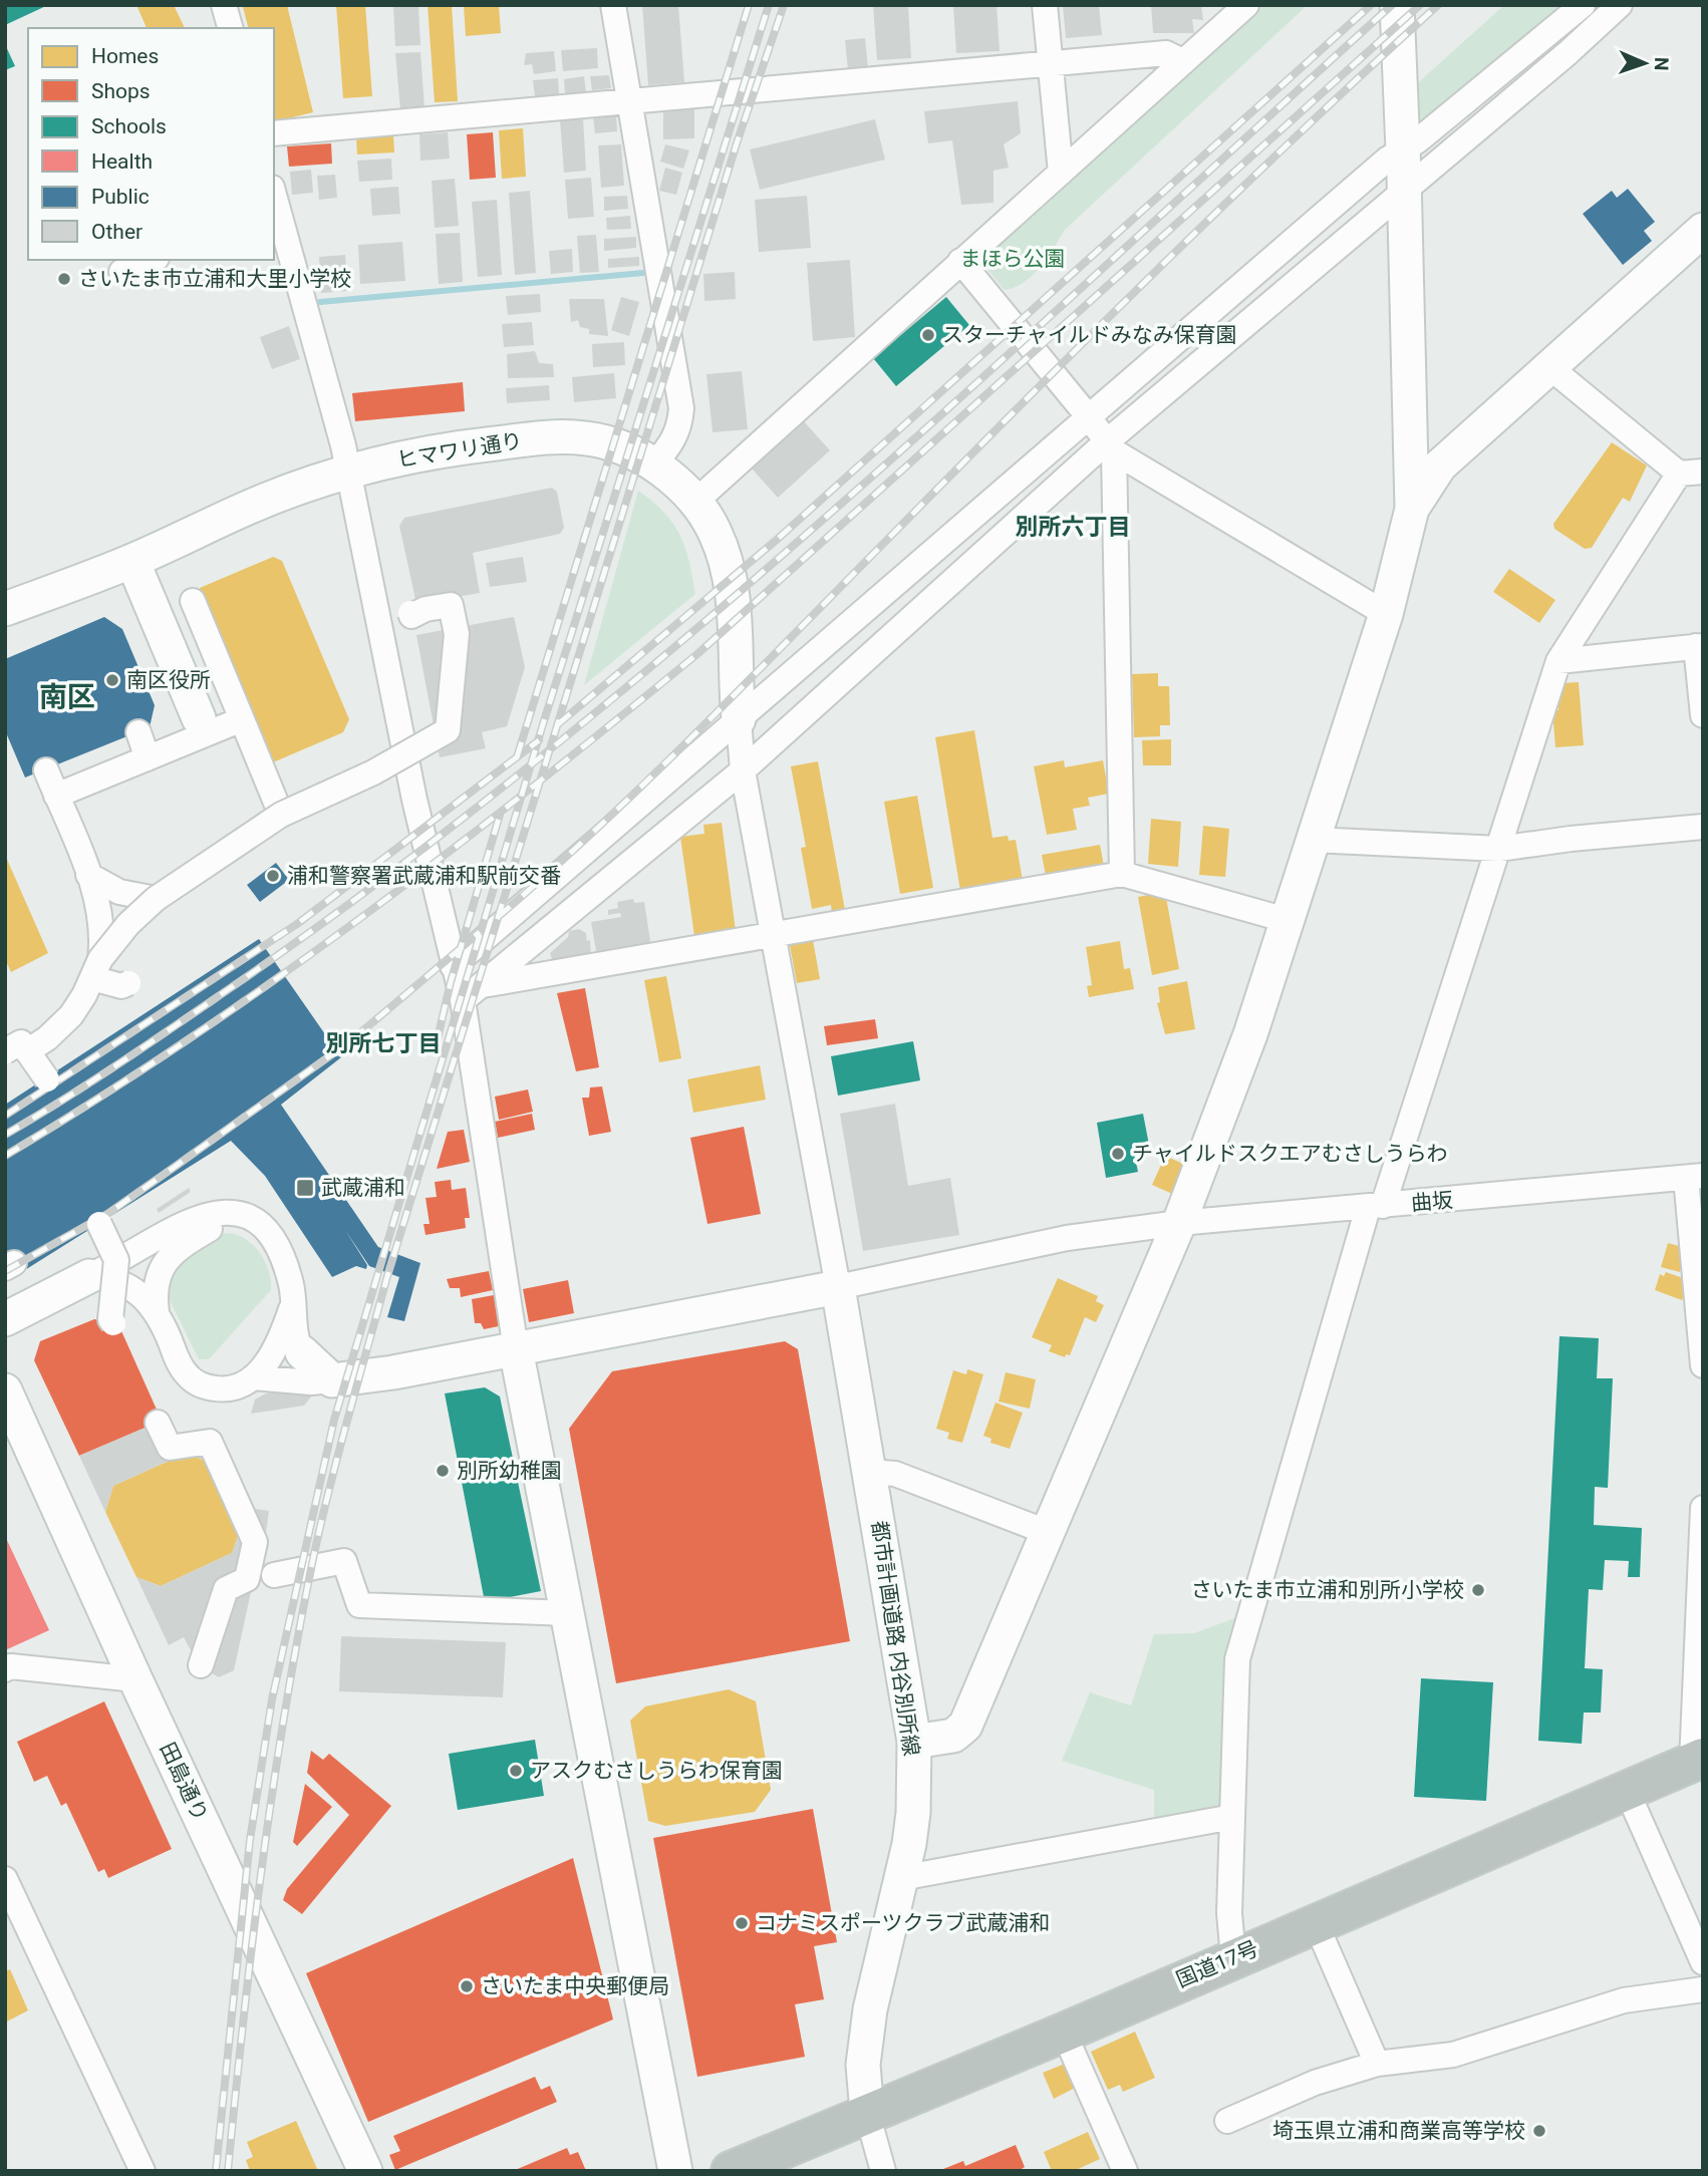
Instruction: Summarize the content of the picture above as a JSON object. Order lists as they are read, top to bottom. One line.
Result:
{"streets":{"highway":["国道17号"],"street":["ヒマワリ通り","曲坂","都市計画道路 内谷別所線","田島通り"]},"crossings":[["曲坂","都市計画道路 内谷別所線"],["都市計画道路 内谷別所線","国道17号"]],"districts":["別所六丁目","南区","別所七丁目"],"parks":["まほら公園"],"places":{"other":["さいたま市立浦和大里小学校","スターチャイルドみなみ保育園","南区役所","浦和警察署武蔵浦和駅前交番","チャイルドスクエアむさしうらわ","別所幼稚園","さいたま市立浦和別所小学校","アスクむさしうらわ保育園","コナミスポーツクラブ武蔵浦和","さいたま中央郵便局","埼玉県立浦和商業高等学校"],"transit":["武蔵浦和"]},"legend":["Homes","Shops","Schools","Health","Public","Other"],"north":"right"}
